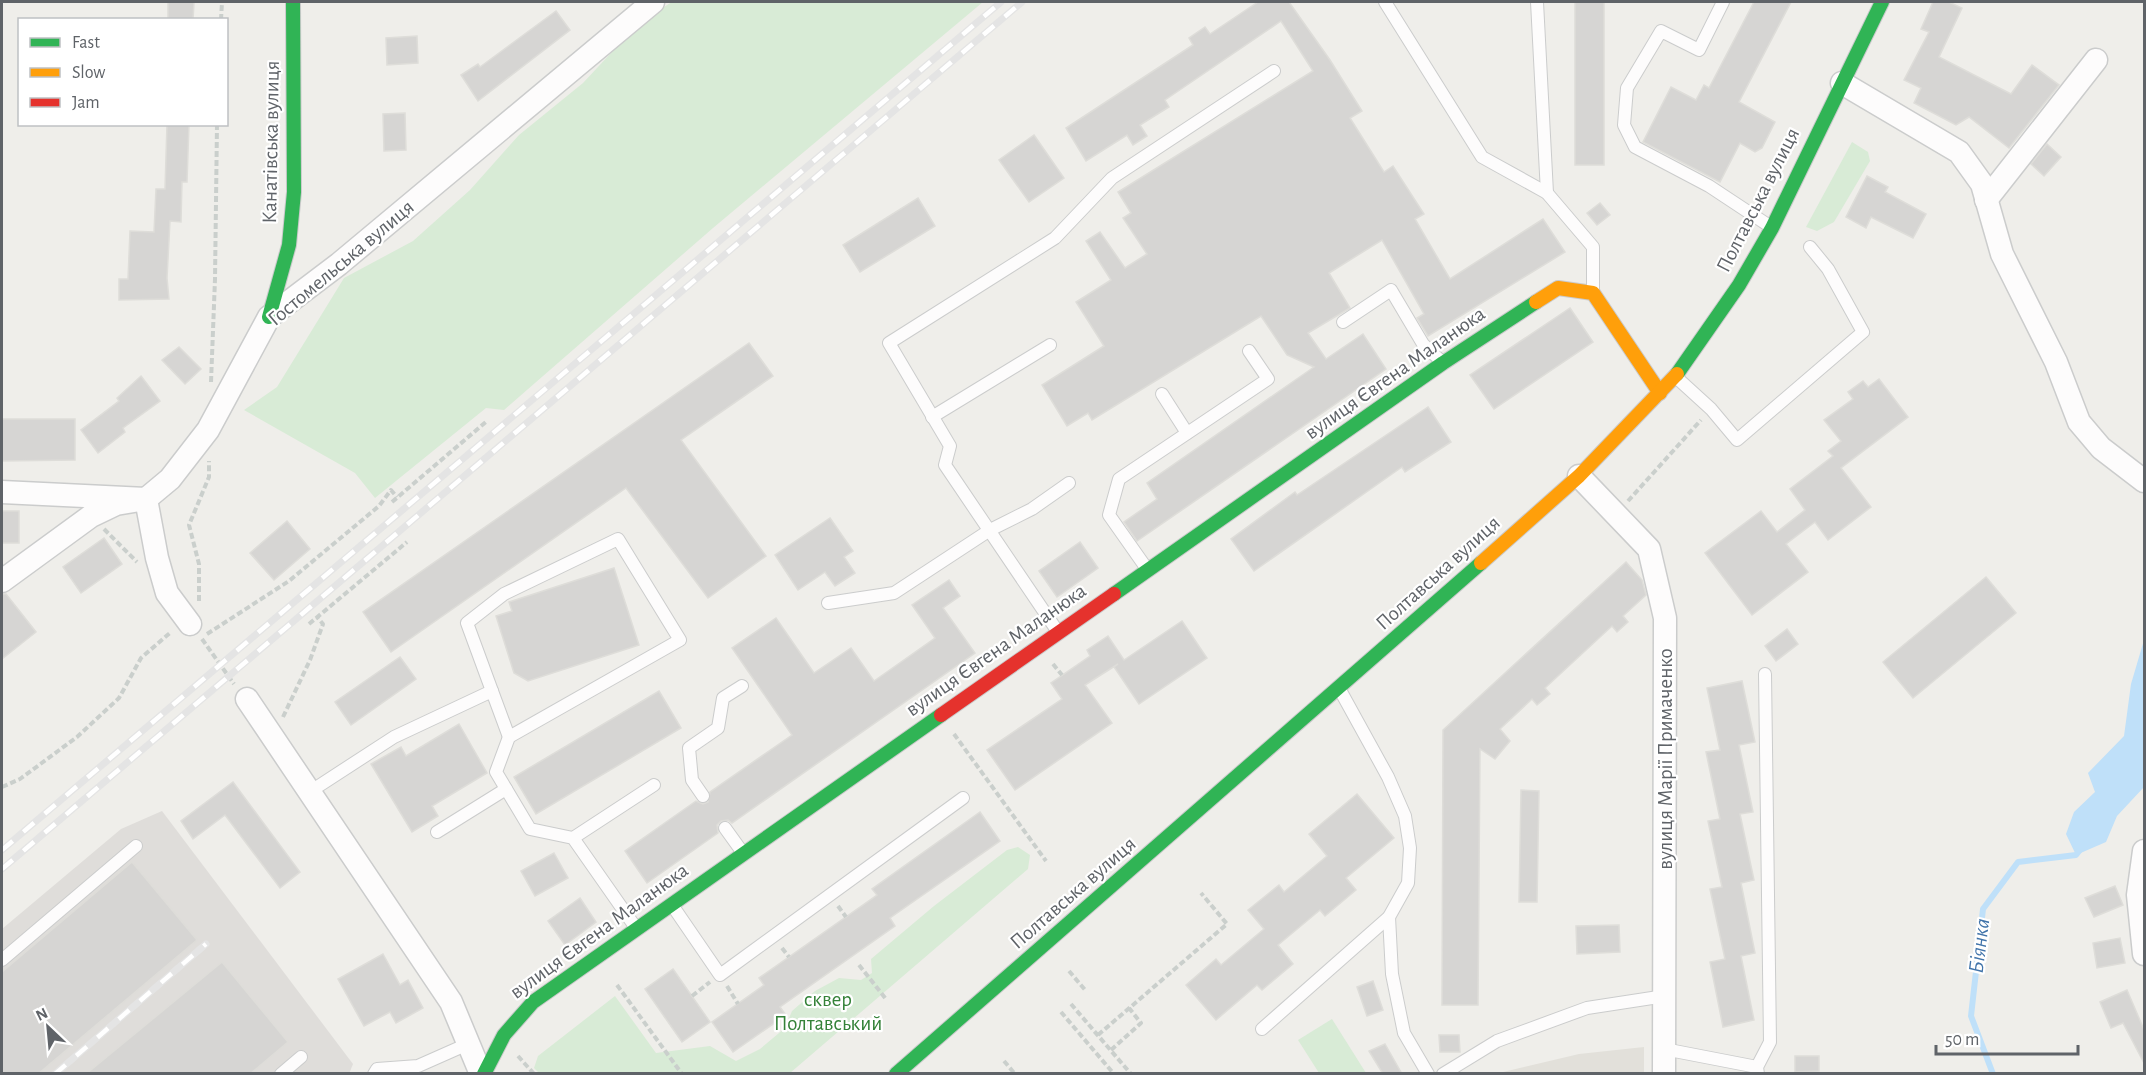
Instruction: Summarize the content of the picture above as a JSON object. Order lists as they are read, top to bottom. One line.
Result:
{"streets":{"street":["Канатівська вулиця","Полтавська вулиця","Гостомельська вулиця","вулиця Євгена Маланюка","вулиця Марії Примаченко"]},"crossings":[["Канатівська вулиця","Гостомельська вулиця"],["Полтавська вулиця","вулиця Марії Примаченко"]],"water":["Біянка"],"parks":["сквер Полтавський"],"legend":["Fast","Slow","Jam"],"scale_bar":"50 m","north":"top left"}
